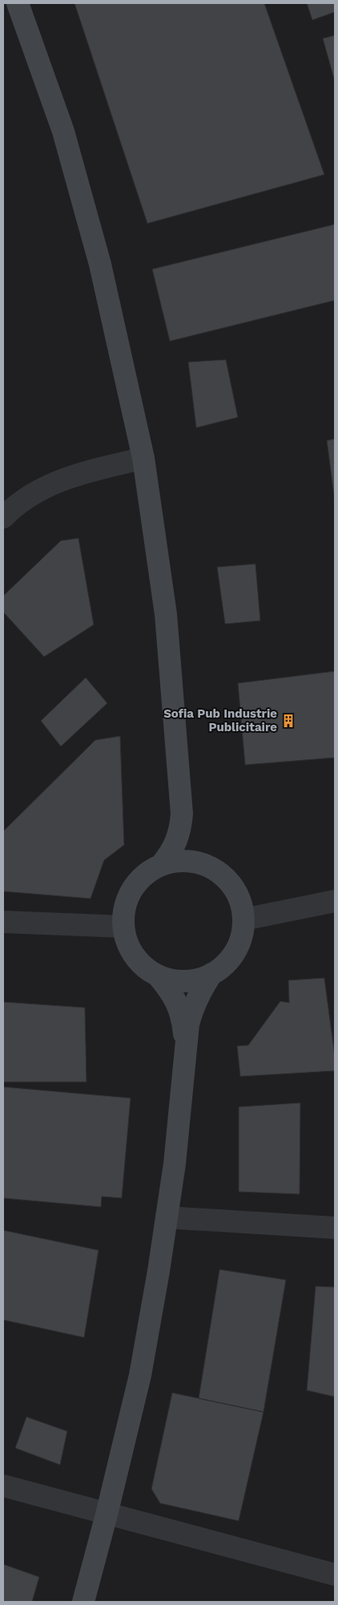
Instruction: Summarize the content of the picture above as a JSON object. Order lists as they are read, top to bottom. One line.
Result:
{"places":{"building":["Sofia Pub Industrie Publicitaire"]}}
